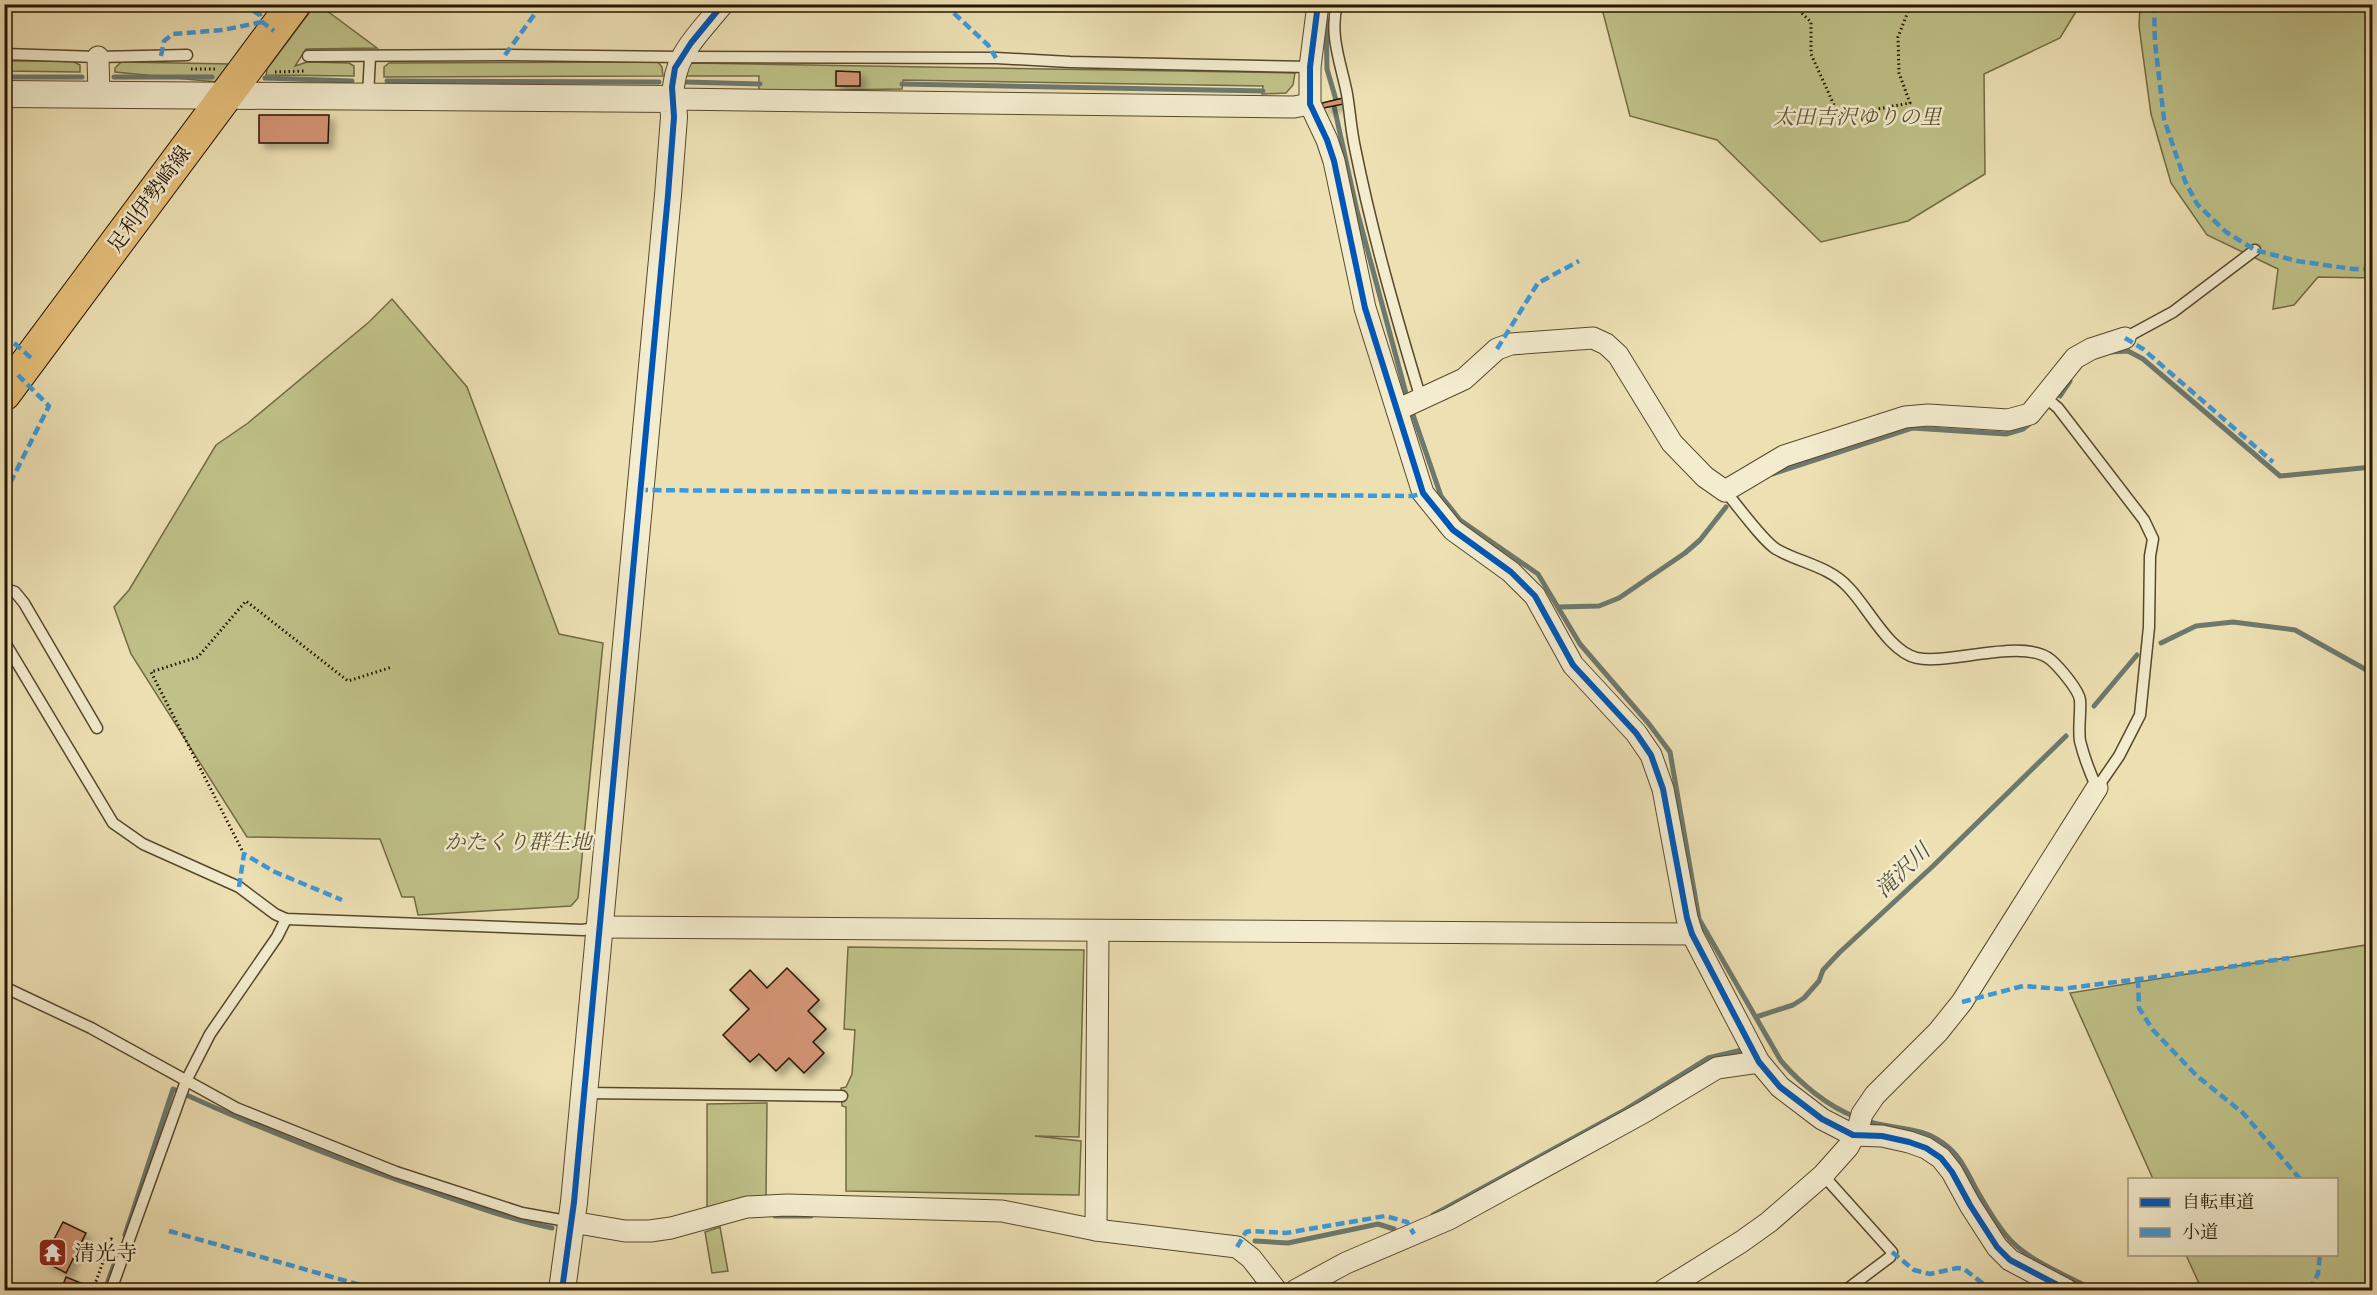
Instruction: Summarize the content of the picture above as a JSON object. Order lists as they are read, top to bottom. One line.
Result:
{"streets":{"main road":["足利伊勢崎線"]},"water":["滝沢川"],"parks":["太田吉沢ゆりの里","かたくり群生地"],"places":{"temple":["清光寺"]},"legend":["自転車道","小道"]}
